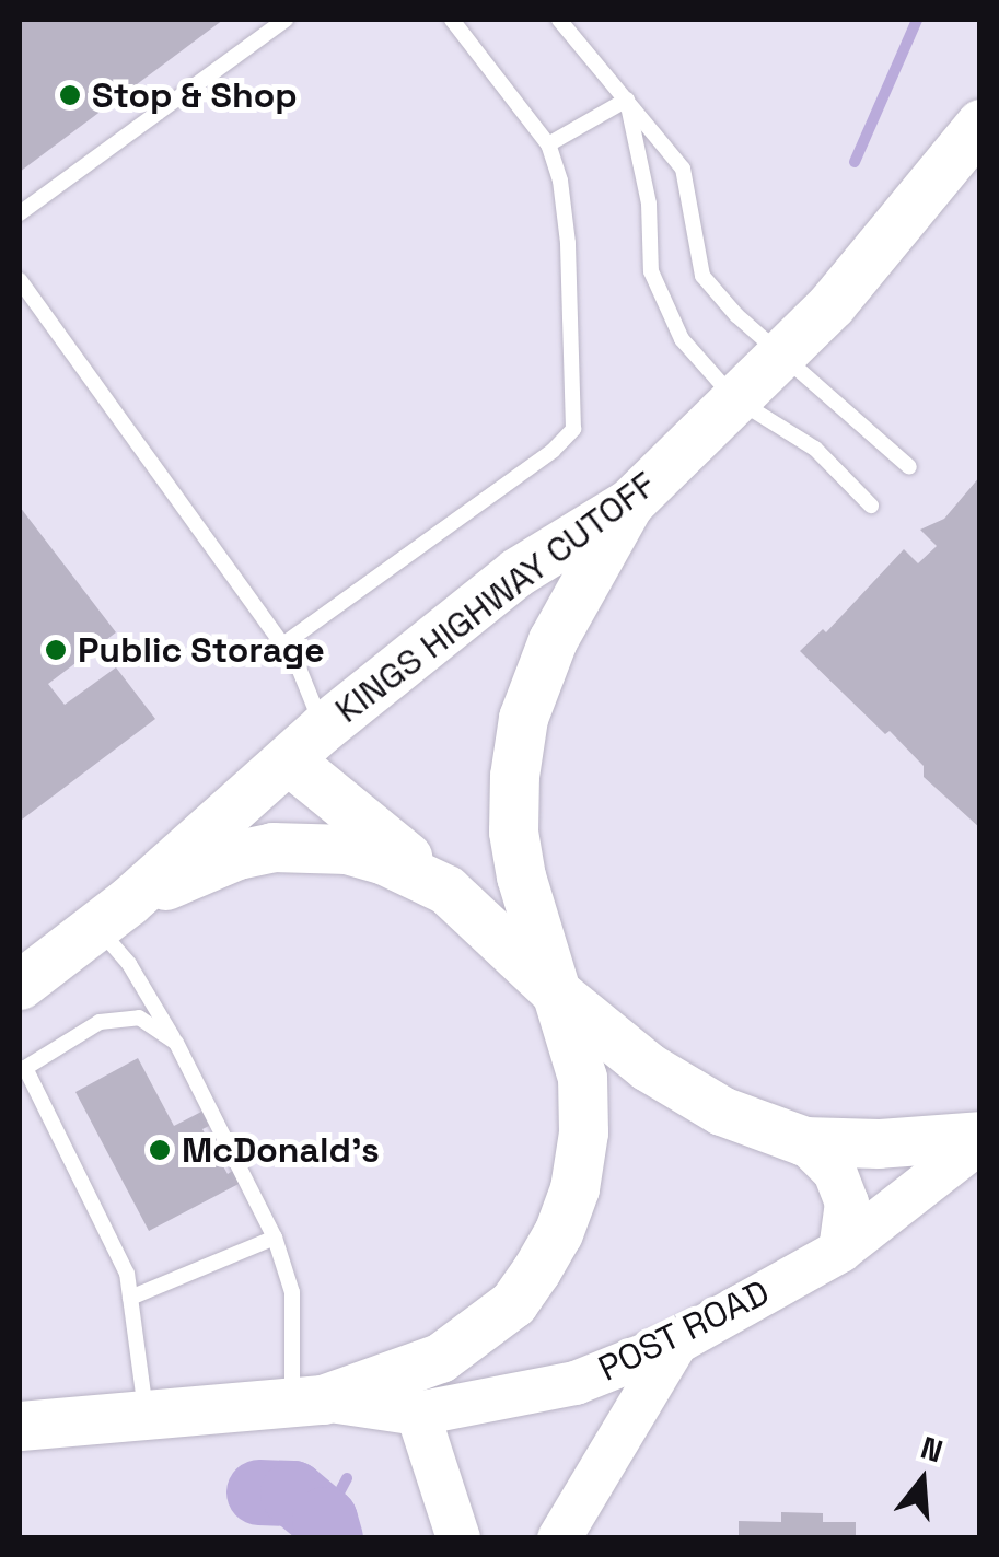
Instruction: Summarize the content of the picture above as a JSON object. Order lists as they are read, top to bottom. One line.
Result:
{"streets":{"main road":["KINGS HIGHWAY CUTOFF","POST ROAD"]},"places":["Stop & Shop","Public Storage","McDonald's"],"north":"top"}
